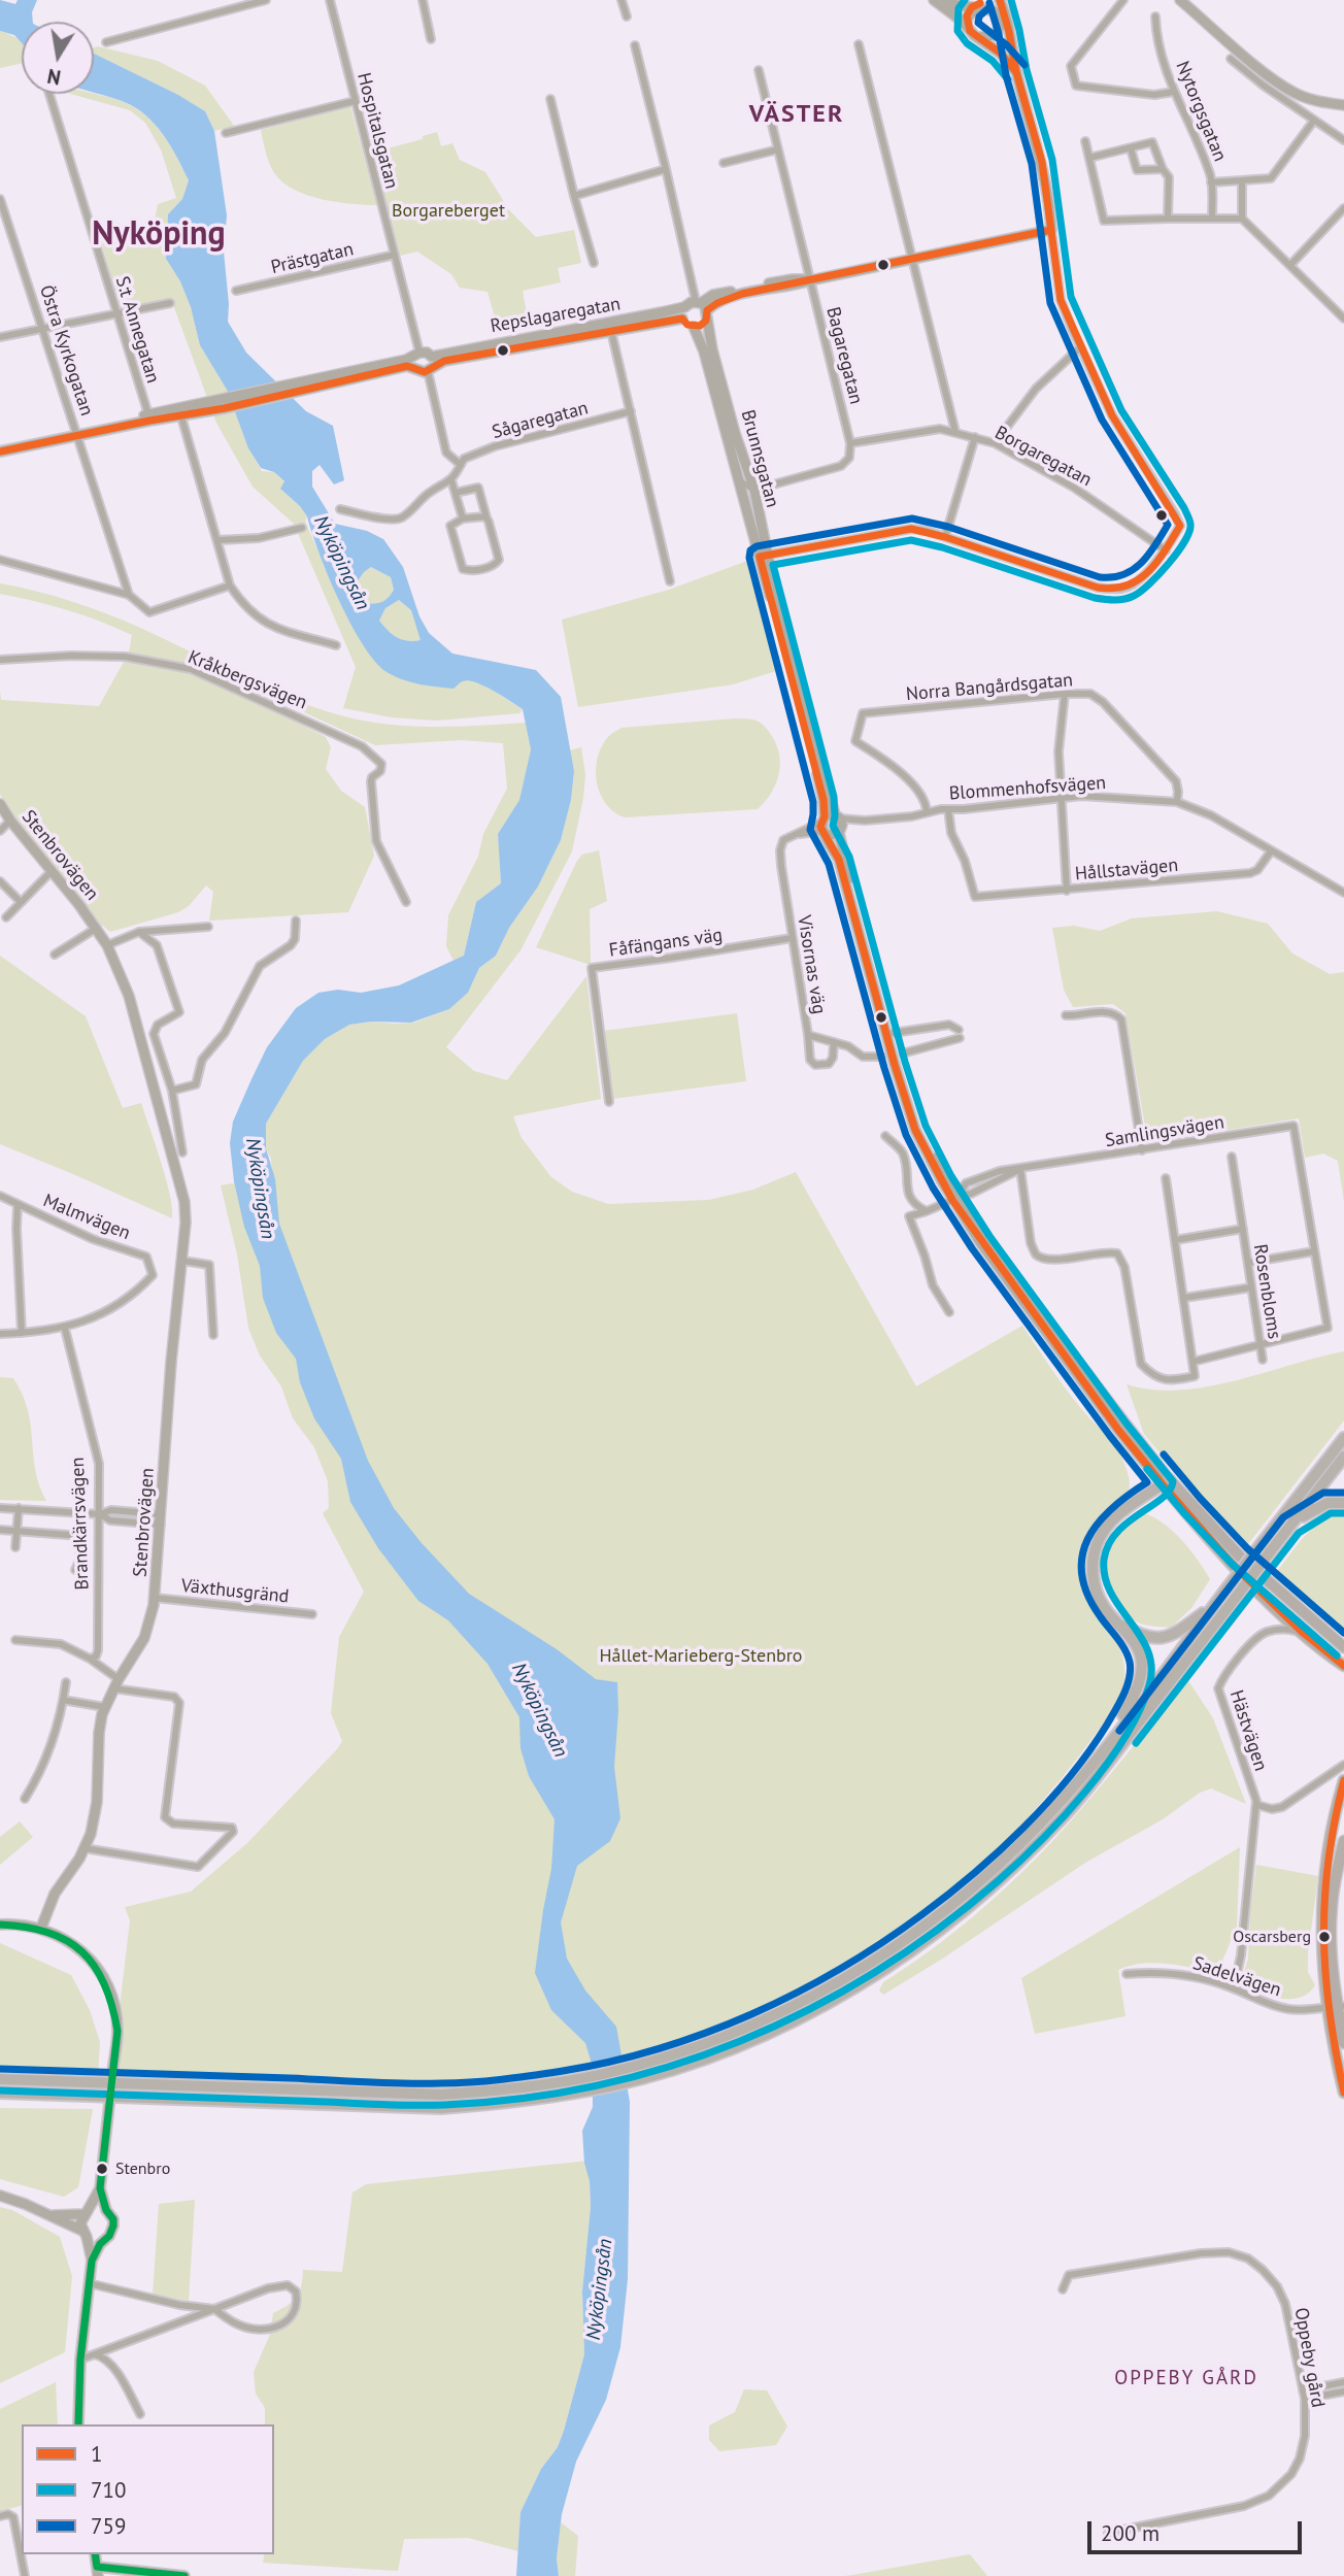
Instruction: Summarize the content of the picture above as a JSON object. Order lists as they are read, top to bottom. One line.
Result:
{"streets":{"main road":["Repslagaregatan","Brunnsgatan","Stenbrovägen"],"street":["Nytorgsgatan","Hospitalsgatan","Prästgatan","S:t Annegatan","Östra Kyrkogatan","Bagaregatan","Sågaregatan","Borgaregatan","Kråkbergsvägen","Norra Bangårdsgatan","Blommenhofsvägen","Hållstavägen","Fåfängans väg","Visornas väg","Samlingsvägen","Malmvägen","Rosenbloms","Brandkärrsvägen","Växthusgränd","Hästvägen","Sadelvägen","Oppeby gård"]},"crossings":[["Hospitalsgatan","Prästgatan"],["Repslagaregatan","Bagaregatan"],["Repslagaregatan","Brunnsgatan"],["Bagaregatan","Borgaregatan"],["Brunnsgatan","Blommenhofsvägen"],["Brunnsgatan","Visornas väg"],["Brunnsgatan","Samlingsvägen"],["Brunnsgatan","Hästvägen"],["Norra Bangårdsgatan","Blommenhofsvägen"],["Blommenhofsvägen","Hållstavägen"],["Blommenhofsvägen","Visornas väg"],["Stenbrovägen","Växthusgränd"],["Fåfängans väg","Visornas väg"],["Malmvägen","Brandkärrsvägen"],["Hästvägen","Sadelvägen"]],"districts":["VÄSTER","Nyköping","OPPEBY GÅRD"],"water":["Nyköpingsån"],"parks":["Borgareberget","Hållet-Marieberg-Stenbro"],"places":["Oscarsberg","Stenbro"],"lines":["transit line 1","transit line 710","transit line 759"],"legend":["1","710","759"],"scale_bar":"200 m","north":"bottom"}
